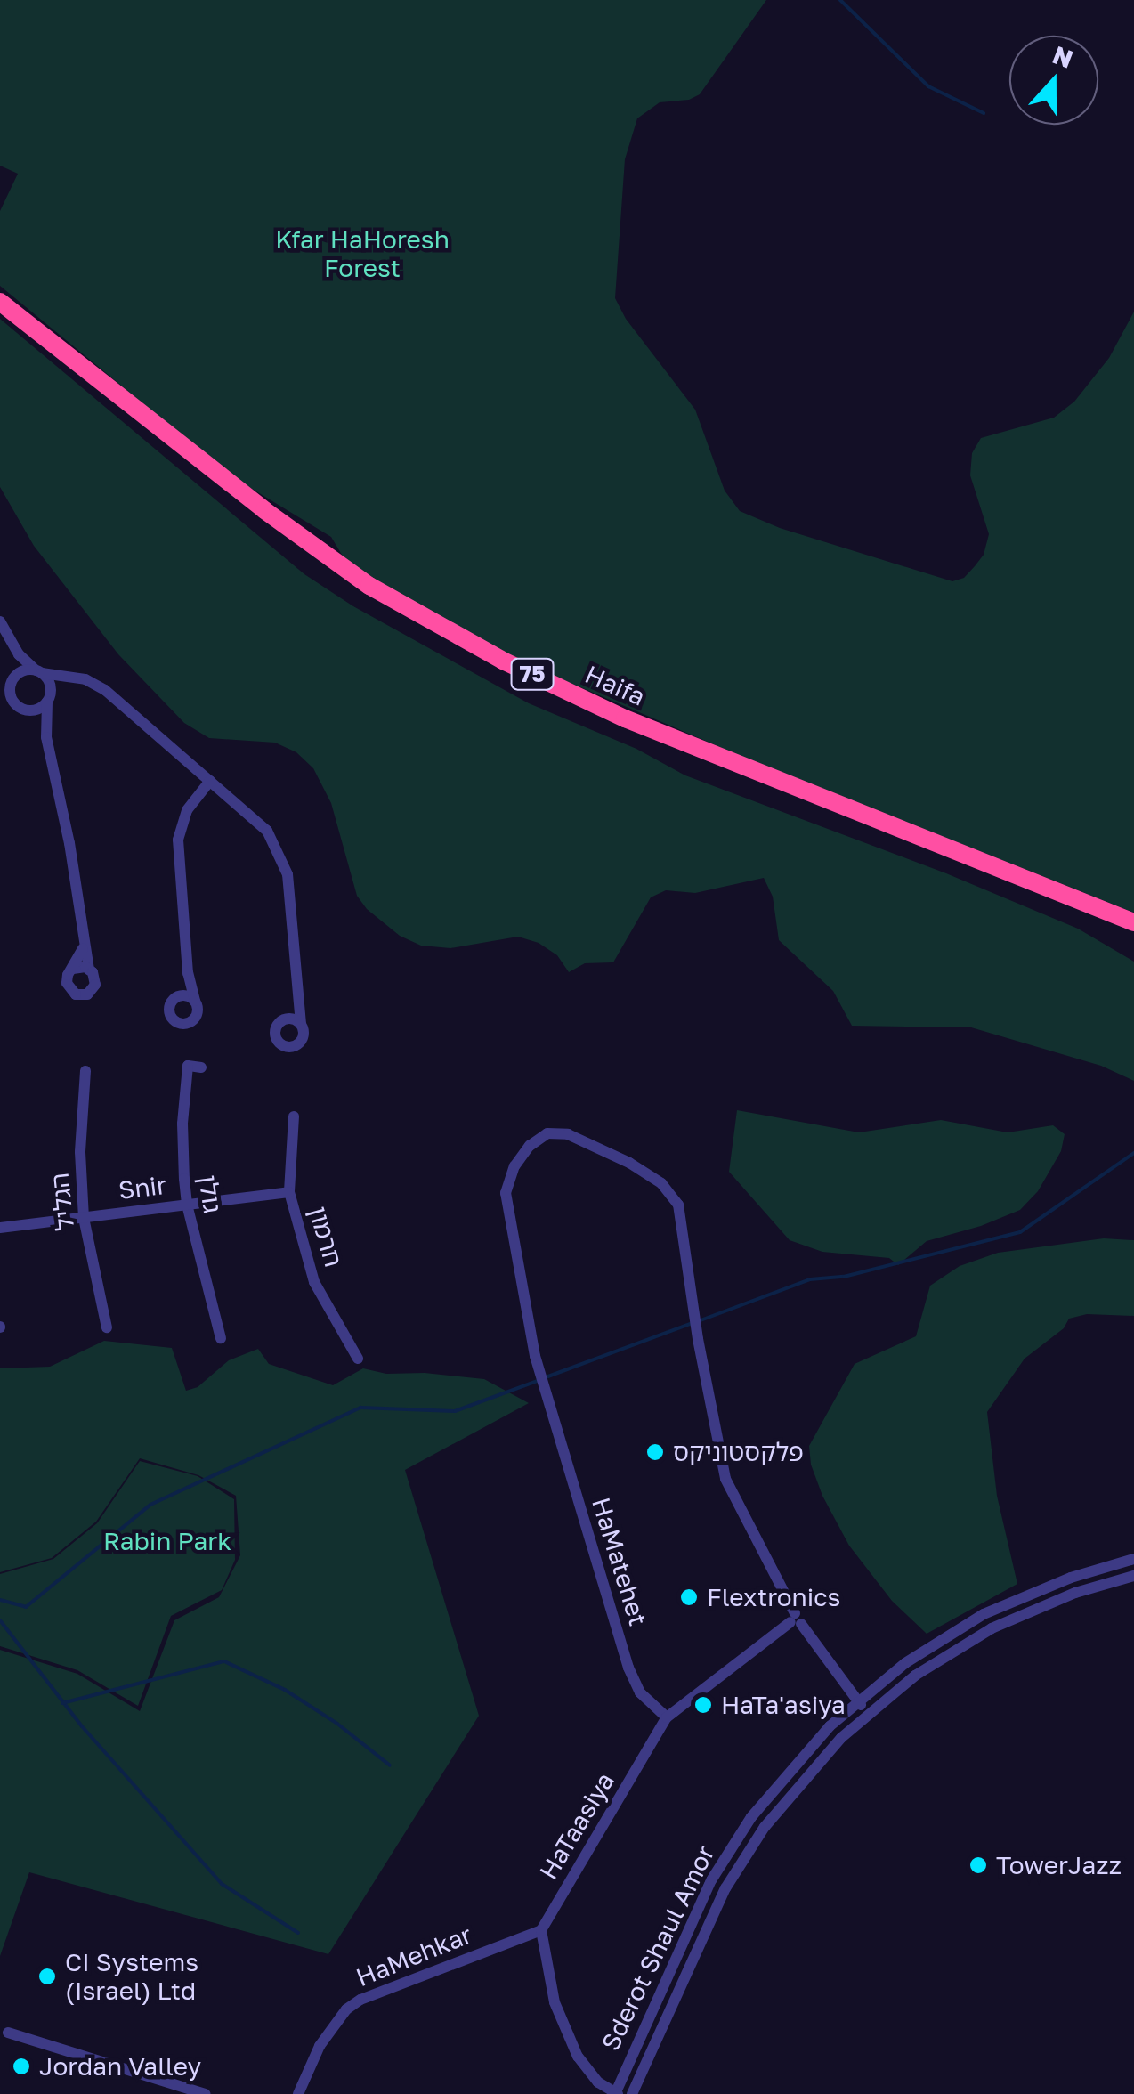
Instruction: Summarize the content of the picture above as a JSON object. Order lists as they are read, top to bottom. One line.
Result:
{"streets":{"highway":["75","Haifa"],"street":["Snir","גולן","הגליל","חרמון","HaMatehet","HaTaasiya","Sderot Shaul Amor","HaMehkar"]},"crossings":[["Snir","גולן"],["Snir","הגליל"],["Snir","חרמון"],["HaMatehet","HaTaasiya"],["HaMatehet","Sderot Shaul Amor"],["HaTaasiya","HaMehkar"]],"parks":["Kfar HaHoresh Forest","Rabin Park"],"places":["פלקסטוניקס","Flextronics","HaTa'asiya","TowerJazz","CI Systems (Israel) Ltd","Jordan Valley"],"north":"top"}
